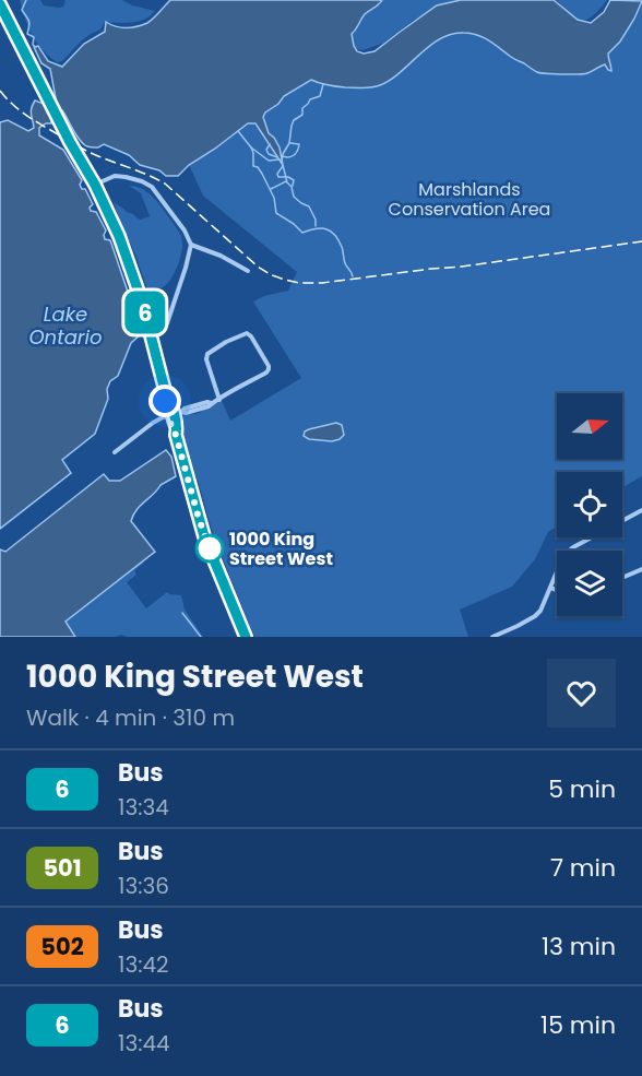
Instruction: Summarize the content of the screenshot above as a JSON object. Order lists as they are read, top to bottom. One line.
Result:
{"water":["Lake Ontario"],"parks":["Marshlands Conservation Area"],"places":["1000 King Street West"],"lines":["bus line 6"],"north":"right","page":{"on_map":"6","heading":["1000 King Street West","Walk · 4 min · 310 m"],"list":[{"mark":"6","name":"Bus","note":"13:34","value":"5 min"},{"mark":"501","name":"Bus","note":"13:36","value":"7 min"},{"mark":"502","name":"Bus","note":"13:42","value":"13 min"},{"mark":"6","name":"Bus","note":"13:44","value":"15 min"}]}}
